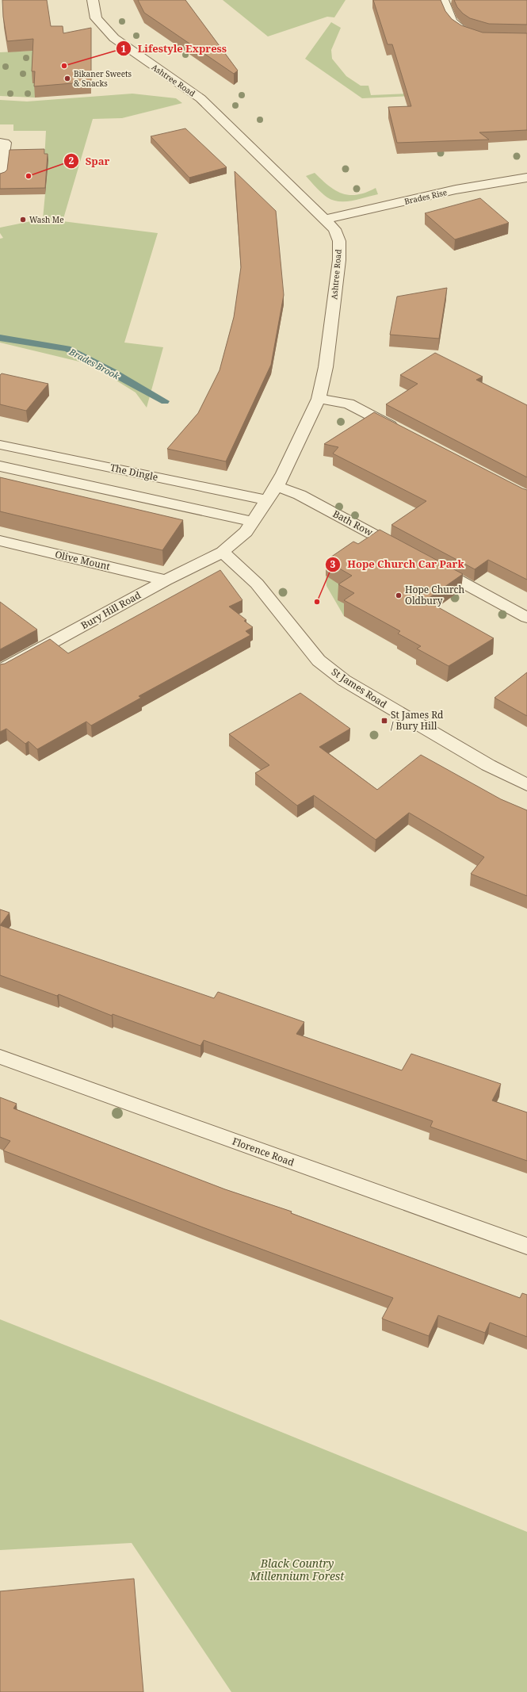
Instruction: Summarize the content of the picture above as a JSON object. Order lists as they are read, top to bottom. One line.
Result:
{"streets":{"street":["Ashtree Road","Brades Rise","The Dingle","Bath Row","Olive Mount","Bury Hill Road","St James Road","Florence Road"]},"crossings":[["Ashtree Road","Brades Rise"],["Ashtree Road","The Dingle"],["Ashtree Road","Bath Row"],["Ashtree Road","Bury Hill Road"],["Ashtree Road","St James Road"],["Olive Mount","Bury Hill Road"],["Bury Hill Road","St James Road"]],"water":["Brades Brook"],"parks":["Black Country Millennium Forest"],"places":{"other":["Lifestyle Express","Bikaner Sweets & Snacks","Spar","Wash Me","Hope Church Oldbury","Hope Church Car Park"],"transit":["St James Rd / Bury Hill"]}}
